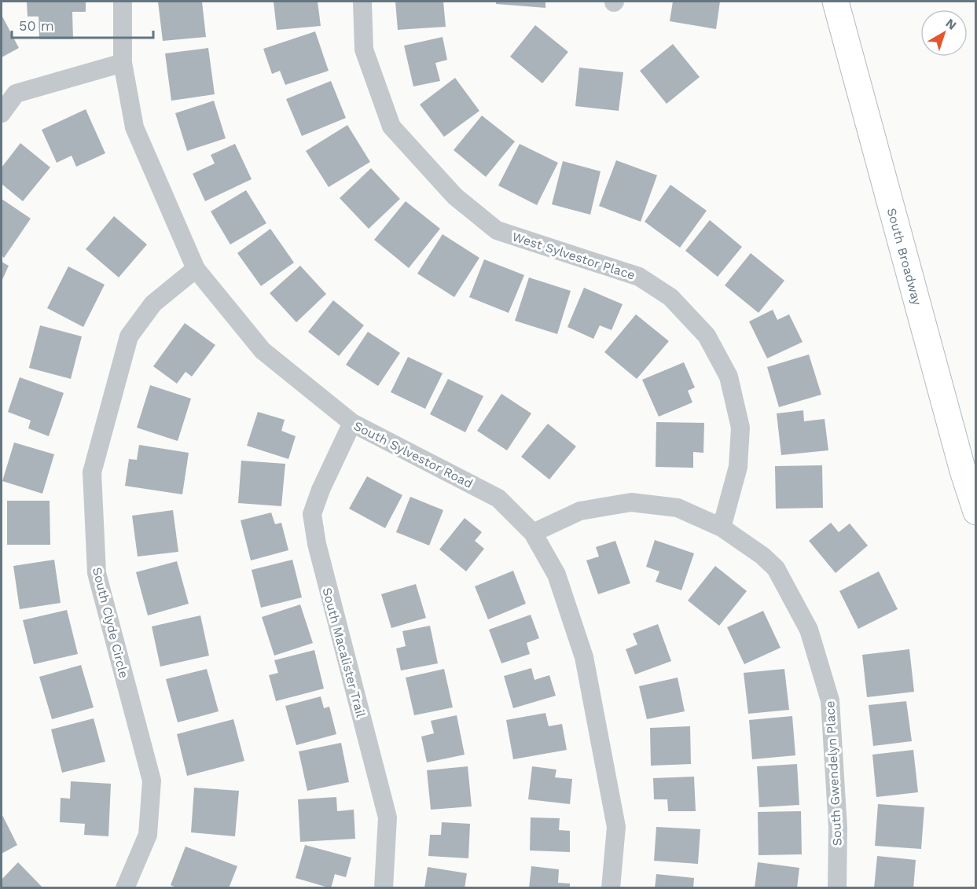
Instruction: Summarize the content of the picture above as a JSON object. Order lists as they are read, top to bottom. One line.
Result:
{"streets":{"main road":["South Broadway"],"street":["West Sylvestor Place","South Sylvestor Road","South Clyde Circle","South Macalister Trail","South Gwendelyn Place"]},"crossings":[["West Sylvestor Place","South Gwendelyn Place"],["South Sylvestor Road","South Clyde Circle"],["South Sylvestor Road","South Macalister Trail"]],"scale_bar":"50 m","north":"top right"}
